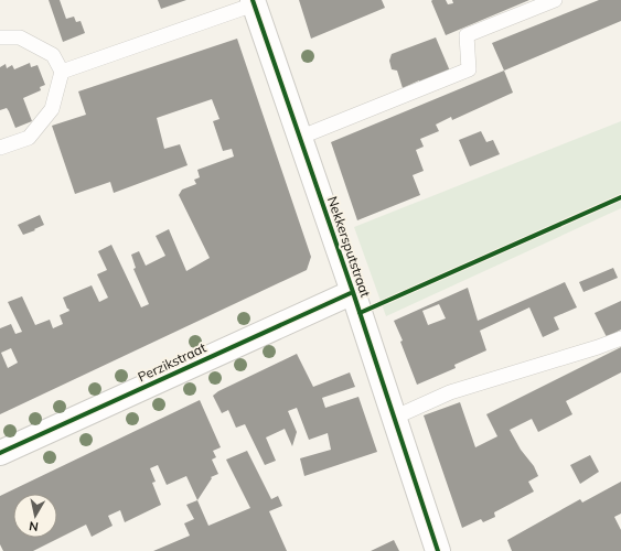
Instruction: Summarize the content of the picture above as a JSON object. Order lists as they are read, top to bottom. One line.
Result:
{"streets":{"street":["Nekkersputstraat","Perzikstraat"]},"crossings":[["Nekkersputstraat","Perzikstraat"]],"north":"bottom"}
